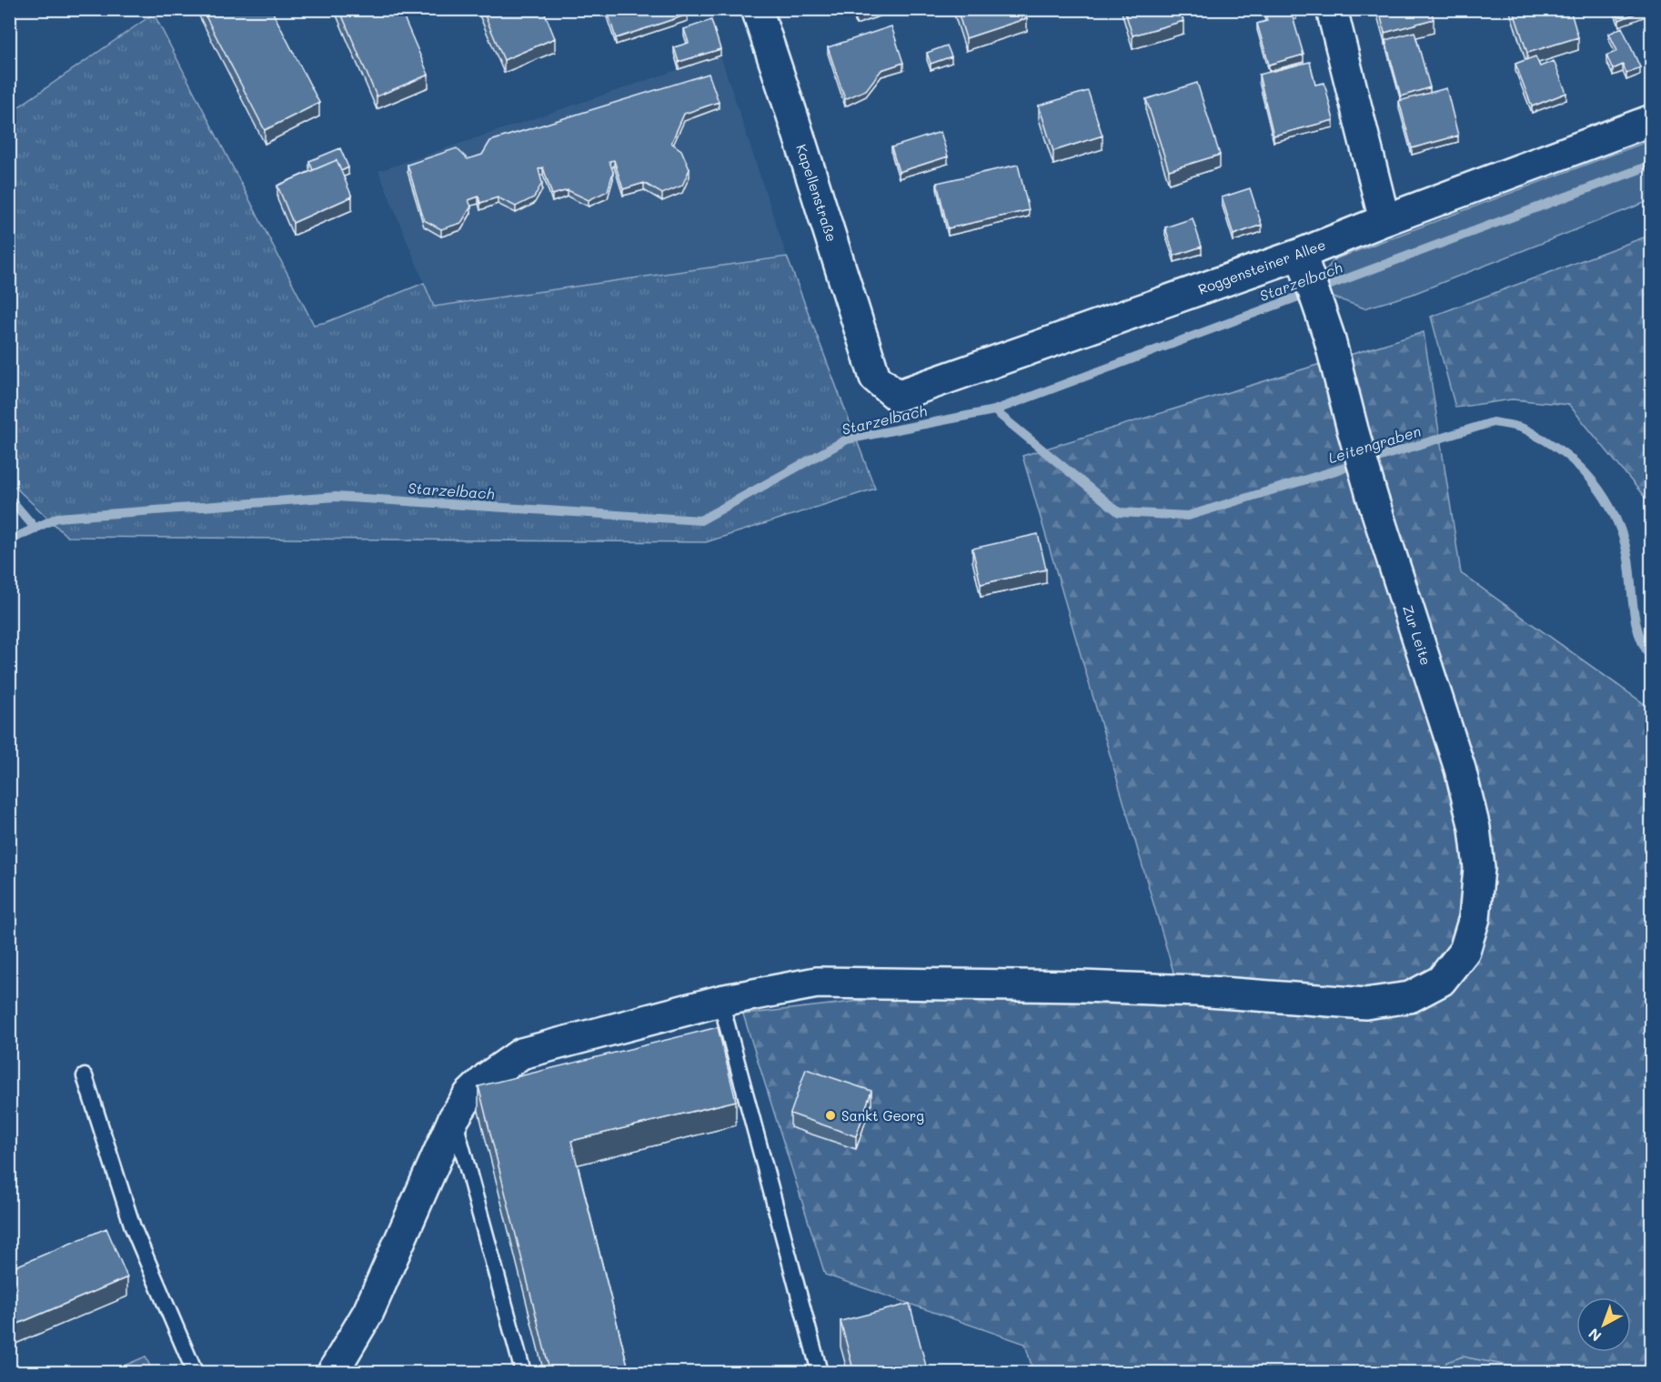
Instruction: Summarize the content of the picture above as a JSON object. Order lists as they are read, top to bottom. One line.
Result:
{"streets":{"street":["Kapellenstraße","Roggensteiner Allee","Zur Leite"]},"crossings":[["Kapellenstraße","Roggensteiner Allee"],["Roggensteiner Allee","Zur Leite"]],"water":["Starzelbach","Leitengraben"],"places":["Sankt Georg"],"north":"bottom left"}
